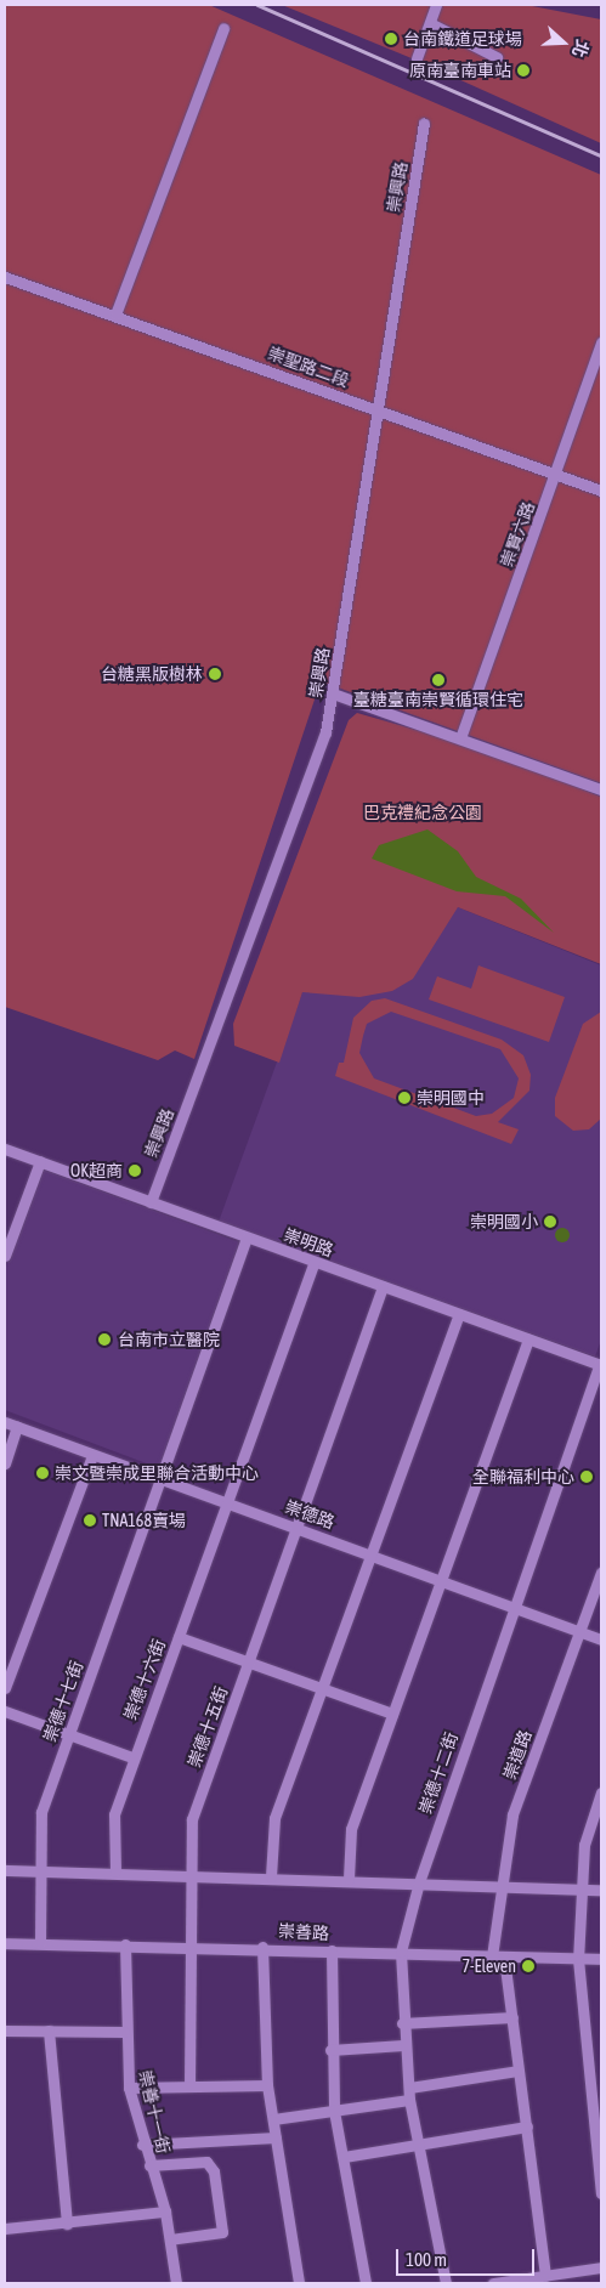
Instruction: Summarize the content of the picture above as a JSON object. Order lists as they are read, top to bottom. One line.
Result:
{"streets":{"street":["崇興路","崇聖路二段","崇賢六路","崇明路","崇德路","崇德十六街","崇德十七街","崇德十五街","崇道路","崇德十二街","崇善路","崇善十一街"]},"crossings":[["崇興路","崇聖路二段"],["崇興路","崇明路"],["崇聖路二段","崇賢六路"],["崇明路","崇德十六街"],["崇明路","崇德十七街"],["崇明路","崇德十五街"],["崇明路","崇德十二街"],["崇德路","崇德十六街"],["崇德路","崇德十七街"],["崇德路","崇德十五街"],["崇德路","崇道路"],["崇德路","崇德十二街"],["崇德十七街","崇善路"],["崇德十五街","崇善路"],["崇道路","崇善路"],["崇德十二街","崇善路"],["崇善路","崇善十一街"]],"parks":["巴克禮紀念公園"],"places":["台南鐵道足球場","原南臺南車站","台糖黑版樹林","臺糖臺南崇賢循環住宅","崇明國中","OK超商","崇明國小","台南市立醫院","崇文暨崇成里聯合活動中心","全聯福利中心","TNA168賣場","7-Eleven"],"scale_bar":"100 m","north":"right"}
